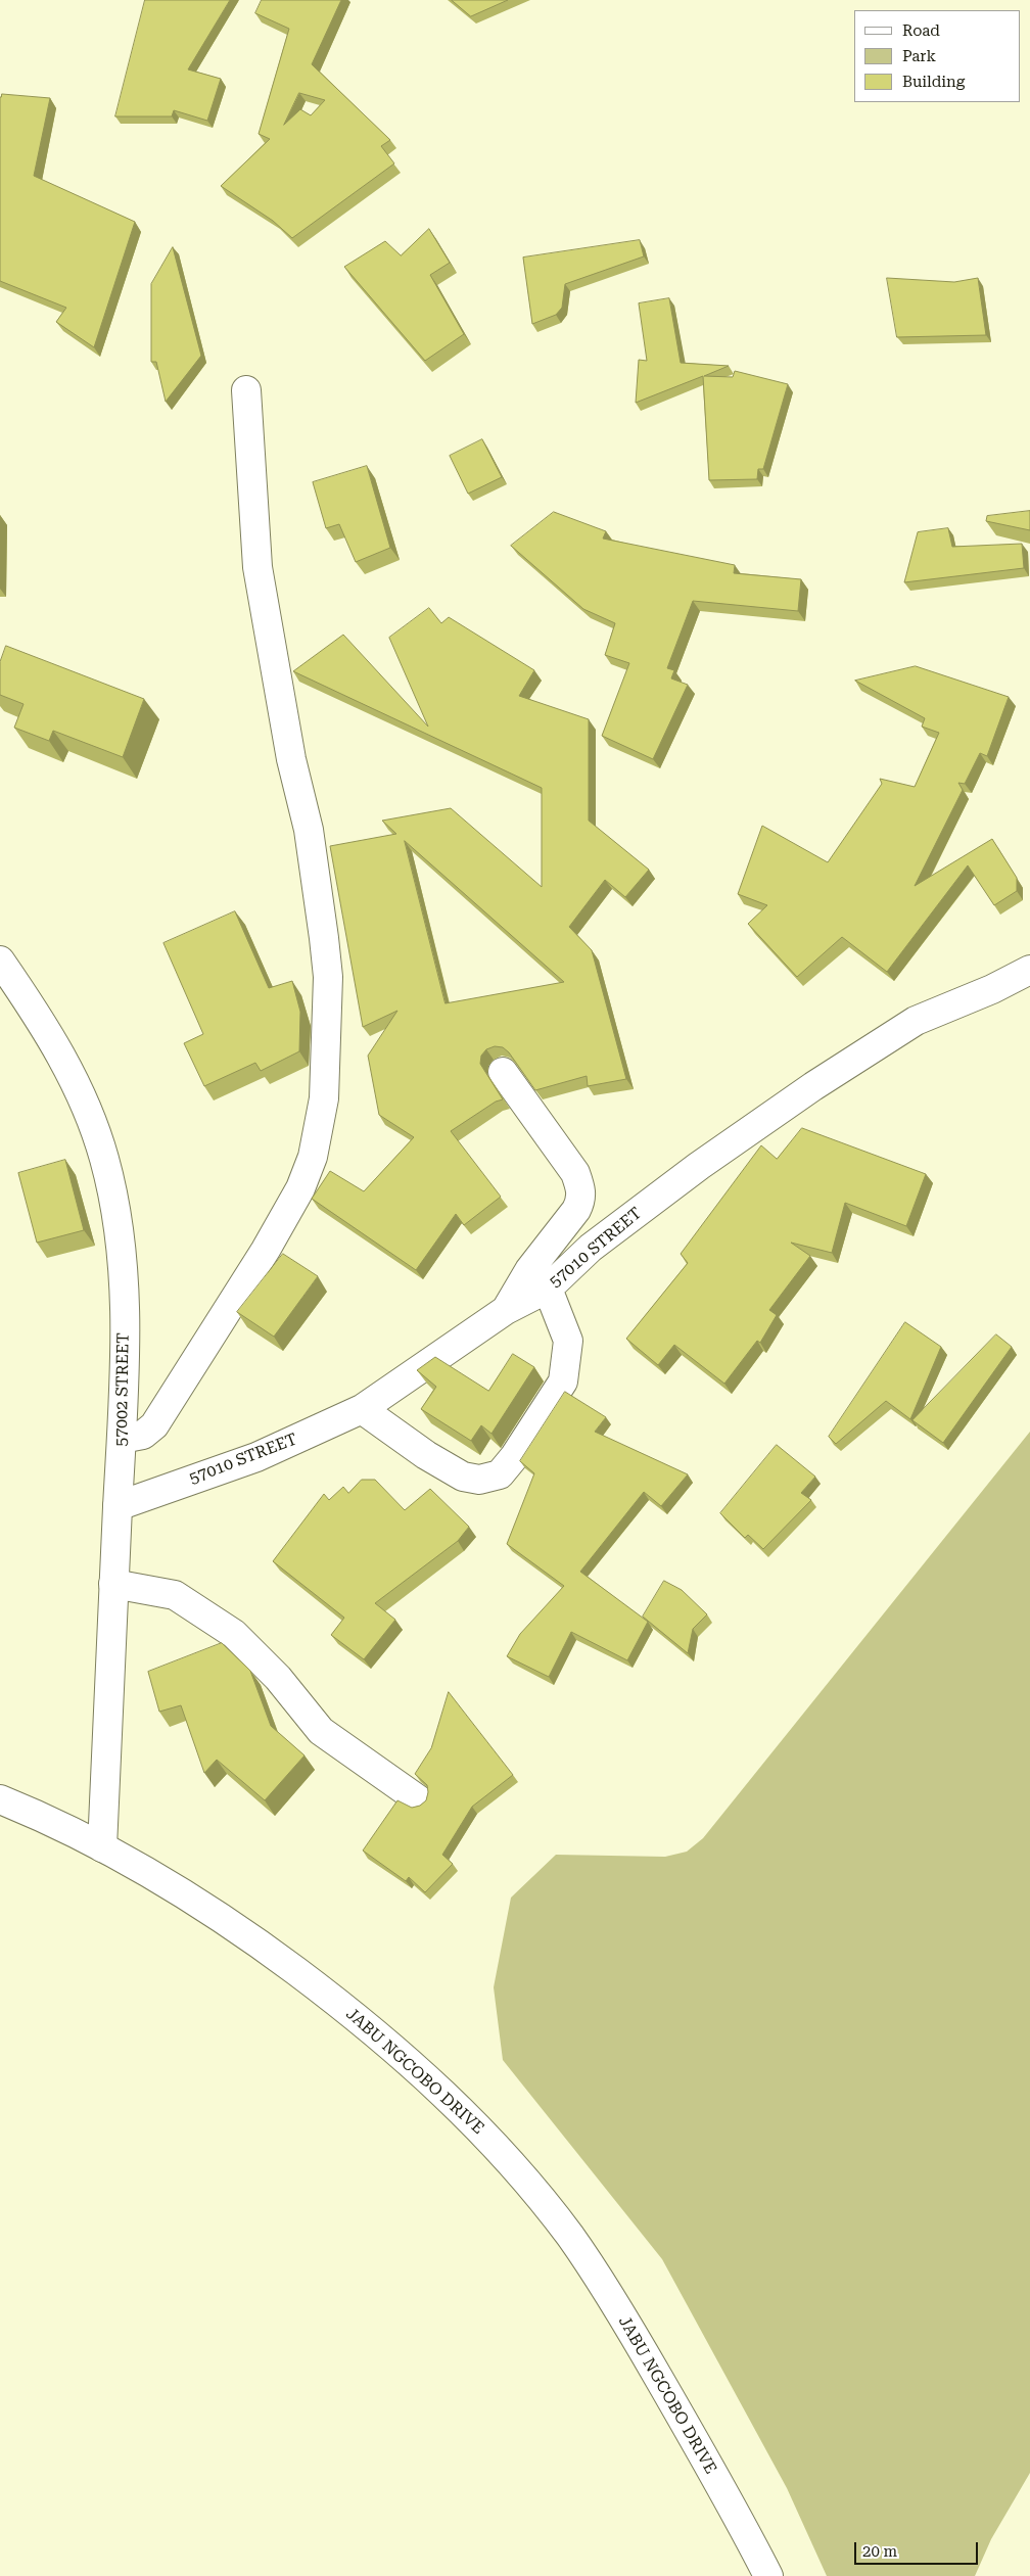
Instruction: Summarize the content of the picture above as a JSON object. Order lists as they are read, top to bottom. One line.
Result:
{"streets":{"street":["57010 STREET","57002 STREET","JABU NGCOBO DRIVE"]},"crossings":[["57010 STREET","57002 STREET"],["57002 STREET","JABU NGCOBO DRIVE"]],"legend":["Road","Park","Building"],"scale_bar":"20 m"}
